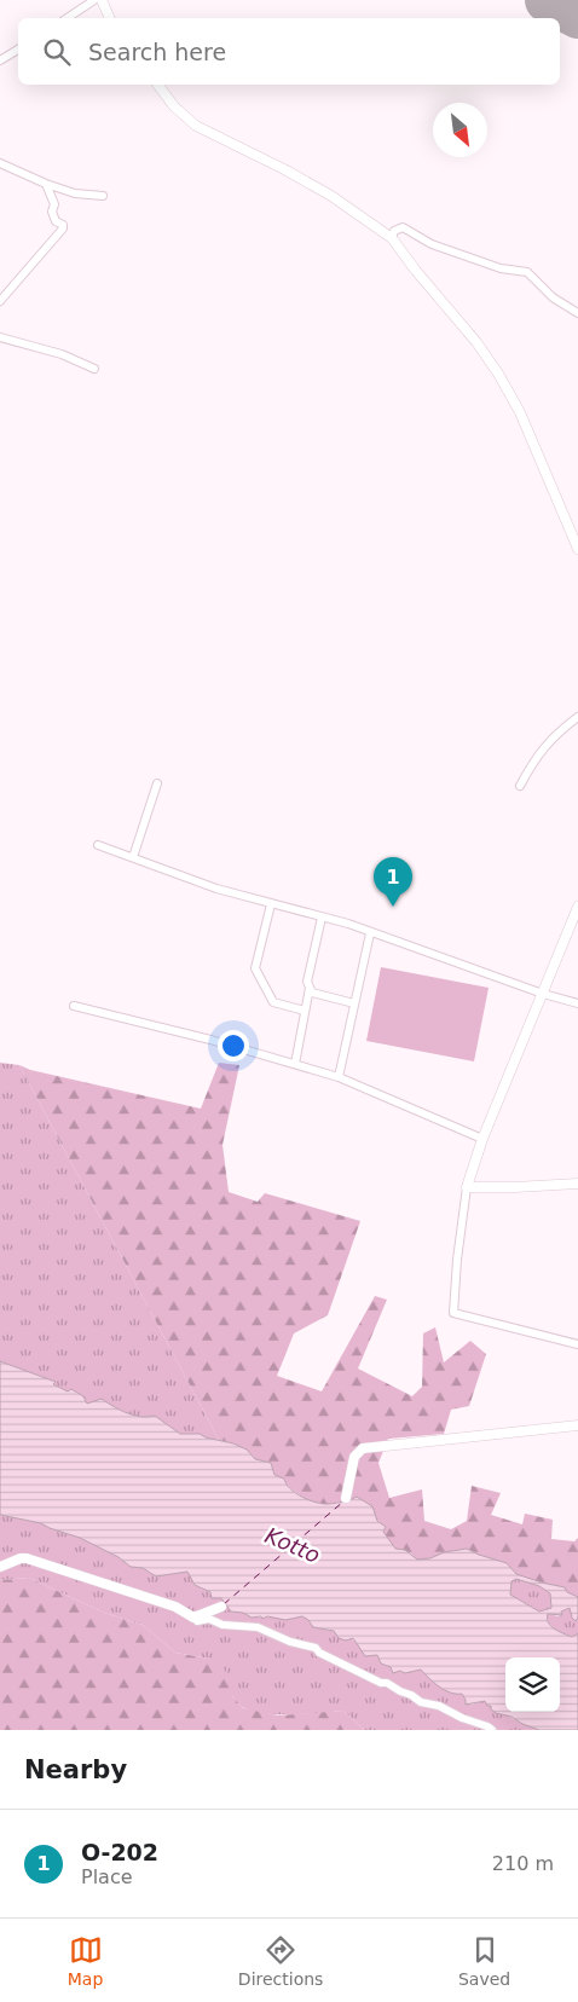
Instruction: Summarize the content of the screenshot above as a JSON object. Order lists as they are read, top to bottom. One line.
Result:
{"water":["Kotto"],"north":"bottom right","page":{"search":"Search here","pins":"1","heading":"Nearby","list":[{"mark":"1","name":"O-202","note":"Place","value":"210 m"}],"nav":["Map","Directions","Saved"]}}
